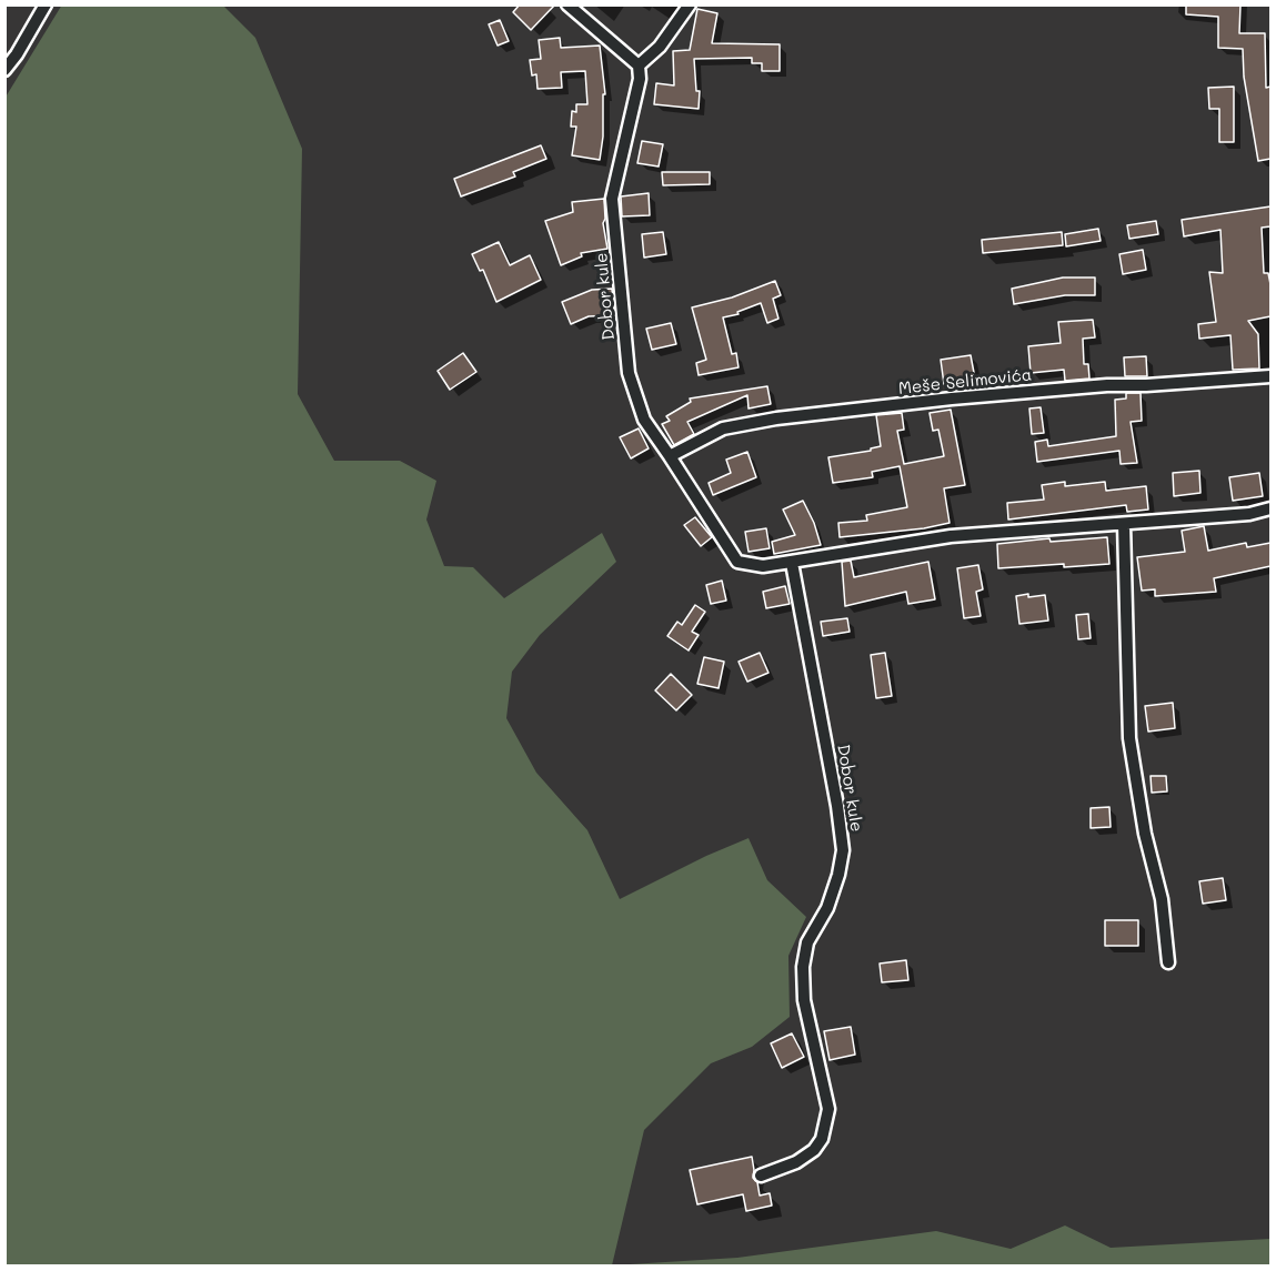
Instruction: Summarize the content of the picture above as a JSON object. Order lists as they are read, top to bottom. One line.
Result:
{"streets":{"street":["Dobor kule","Meše Selimovića"]},"crossings":[["Dobor kule","Meše Selimovića"]]}
